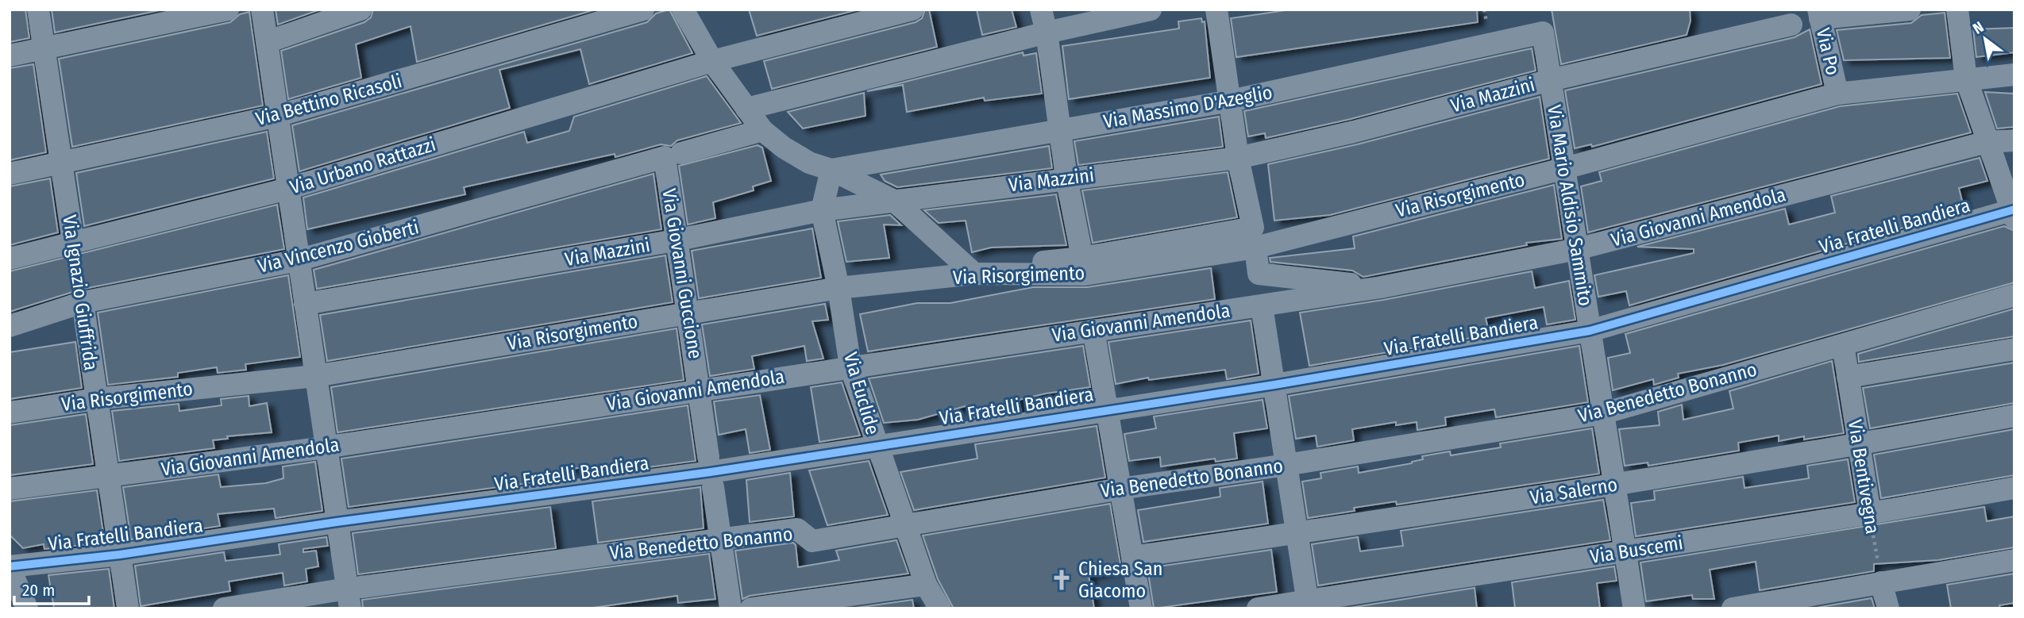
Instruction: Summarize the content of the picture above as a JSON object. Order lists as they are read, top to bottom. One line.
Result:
{"streets":{"street":["Via Po","Via Mazzini","Via Bettino Ricasoli","Via Massimo D'Azeglio","Via Urbano Rattazzi","Via Risorgimento","Via Mario Aldisio Sammito","Via Giovanni Amendola","Via Fratelli Bandiera","Via Vincenzo Gioberti","Via Giovanni Guccione","Via Ignazio Giuffrida","Via Benedetto Bonanno","Via Euclide","Via Bentivegna","Via Salerno","Via Buscemi"]},"crossings":[["Via Po","Via Risorgimento"],["Via Mazzini","Via Mario Aldisio Sammito"],["Via Mazzini","Via Giovanni Guccione"],["Via Mazzini","Via Euclide"],["Via Bettino Ricasoli","Via Ignazio Giuffrida"],["Via Massimo D'Azeglio","Via Mario Aldisio Sammito"],["Via Massimo D'Azeglio","Via Euclide"],["Via Urbano Rattazzi","Via Ignazio Giuffrida"],["Via Risorgimento","Via Mario Aldisio Sammito"],["Via Risorgimento","Via Giovanni Amendola"],["Via Risorgimento","Via Giovanni Guccione"],["Via Risorgimento","Via Ignazio Giuffrida"],["Via Risorgimento","Via Euclide"],["Via Mario Aldisio Sammito","Via Giovanni Amendola"],["Via Mario Aldisio Sammito","Via Fratelli Bandiera"],["Via Mario Aldisio Sammito","Via Benedetto Bonanno"],["Via Mario Aldisio Sammito","Via Salerno"],["Via Mario Aldisio Sammito","Via Buscemi"],["Via Giovanni Amendola","Via Giovanni Guccione"],["Via Giovanni Amendola","Via Ignazio Giuffrida"],["Via Giovanni Amendola","Via Euclide"],["Via Fratelli Bandiera","Via Ignazio Giuffrida"],["Via Fratelli Bandiera","Via Euclide"],["Via Vincenzo Gioberti","Via Giovanni Guccione"],["Via Vincenzo Gioberti","Via Ignazio Giuffrida"],["Via Benedetto Bonanno","Via Euclide"],["Via Benedetto Bonanno","Via Bentivegna"],["Via Bentivegna","Via Salerno"],["Via Bentivegna","Via Buscemi"]],"places":{"church":["Chiesa San Giacomo"]},"scale_bar":"20 m","north":"top left"}
